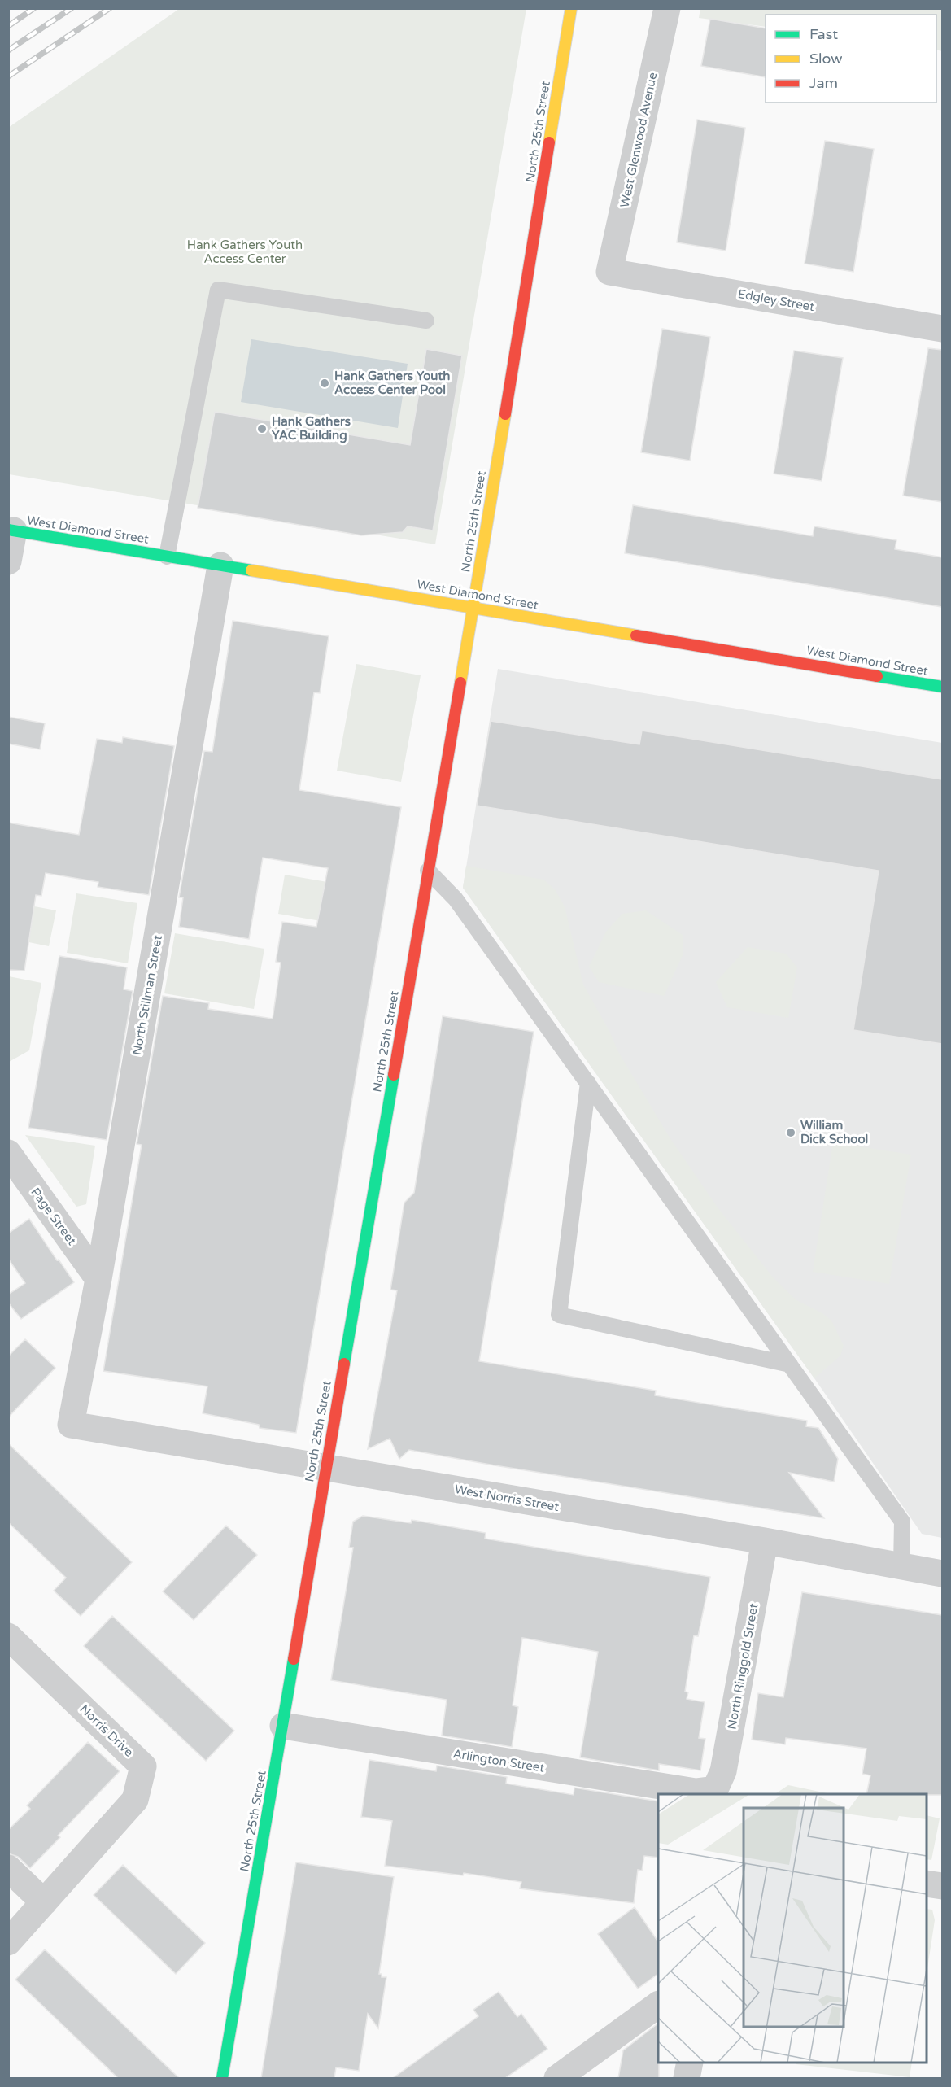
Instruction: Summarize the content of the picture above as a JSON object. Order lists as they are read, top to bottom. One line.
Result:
{"streets":{"street":["North 25th Street","West Glenwood Avenue","Edgley Street","West Diamond Street","North Stillman Street","Page Street","West Norris Street","North Ringgold Street","Norris Drive","Arlington Street"]},"crossings":[["North 25th Street","West Diamond Street"],["North 25th Street","West Norris Street"],["North 25th Street","Arlington Street"],["West Glenwood Avenue","Edgley Street"],["West Diamond Street","North Stillman Street"],["North Stillman Street","Page Street"],["North Stillman Street","West Norris Street"],["West Norris Street","North Ringgold Street"],["North Ringgold Street","Arlington Street"]],"parks":["Hank Gathers Youth Access Center"],"places":["Hank Gathers Youth Access Center Pool","Hank Gathers YAC Building","William Dick School"],"legend":["Fast","Slow","Jam"]}
